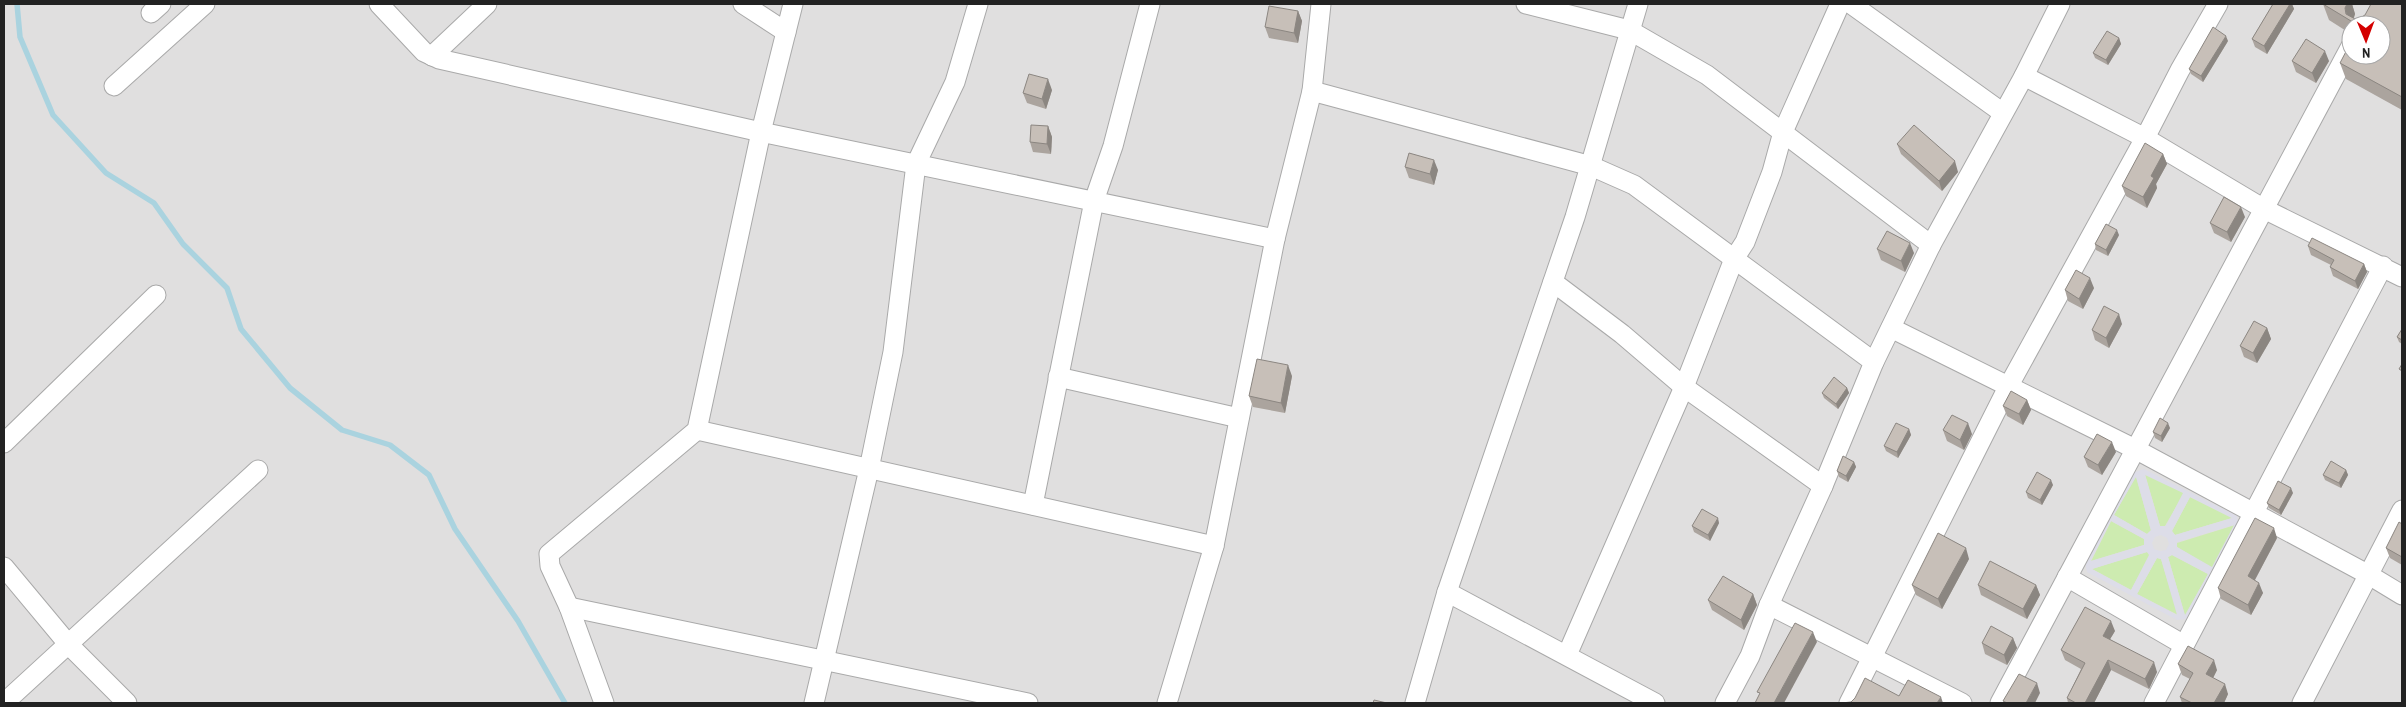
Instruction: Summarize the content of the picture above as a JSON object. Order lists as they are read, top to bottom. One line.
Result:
{"north":"bottom"}
